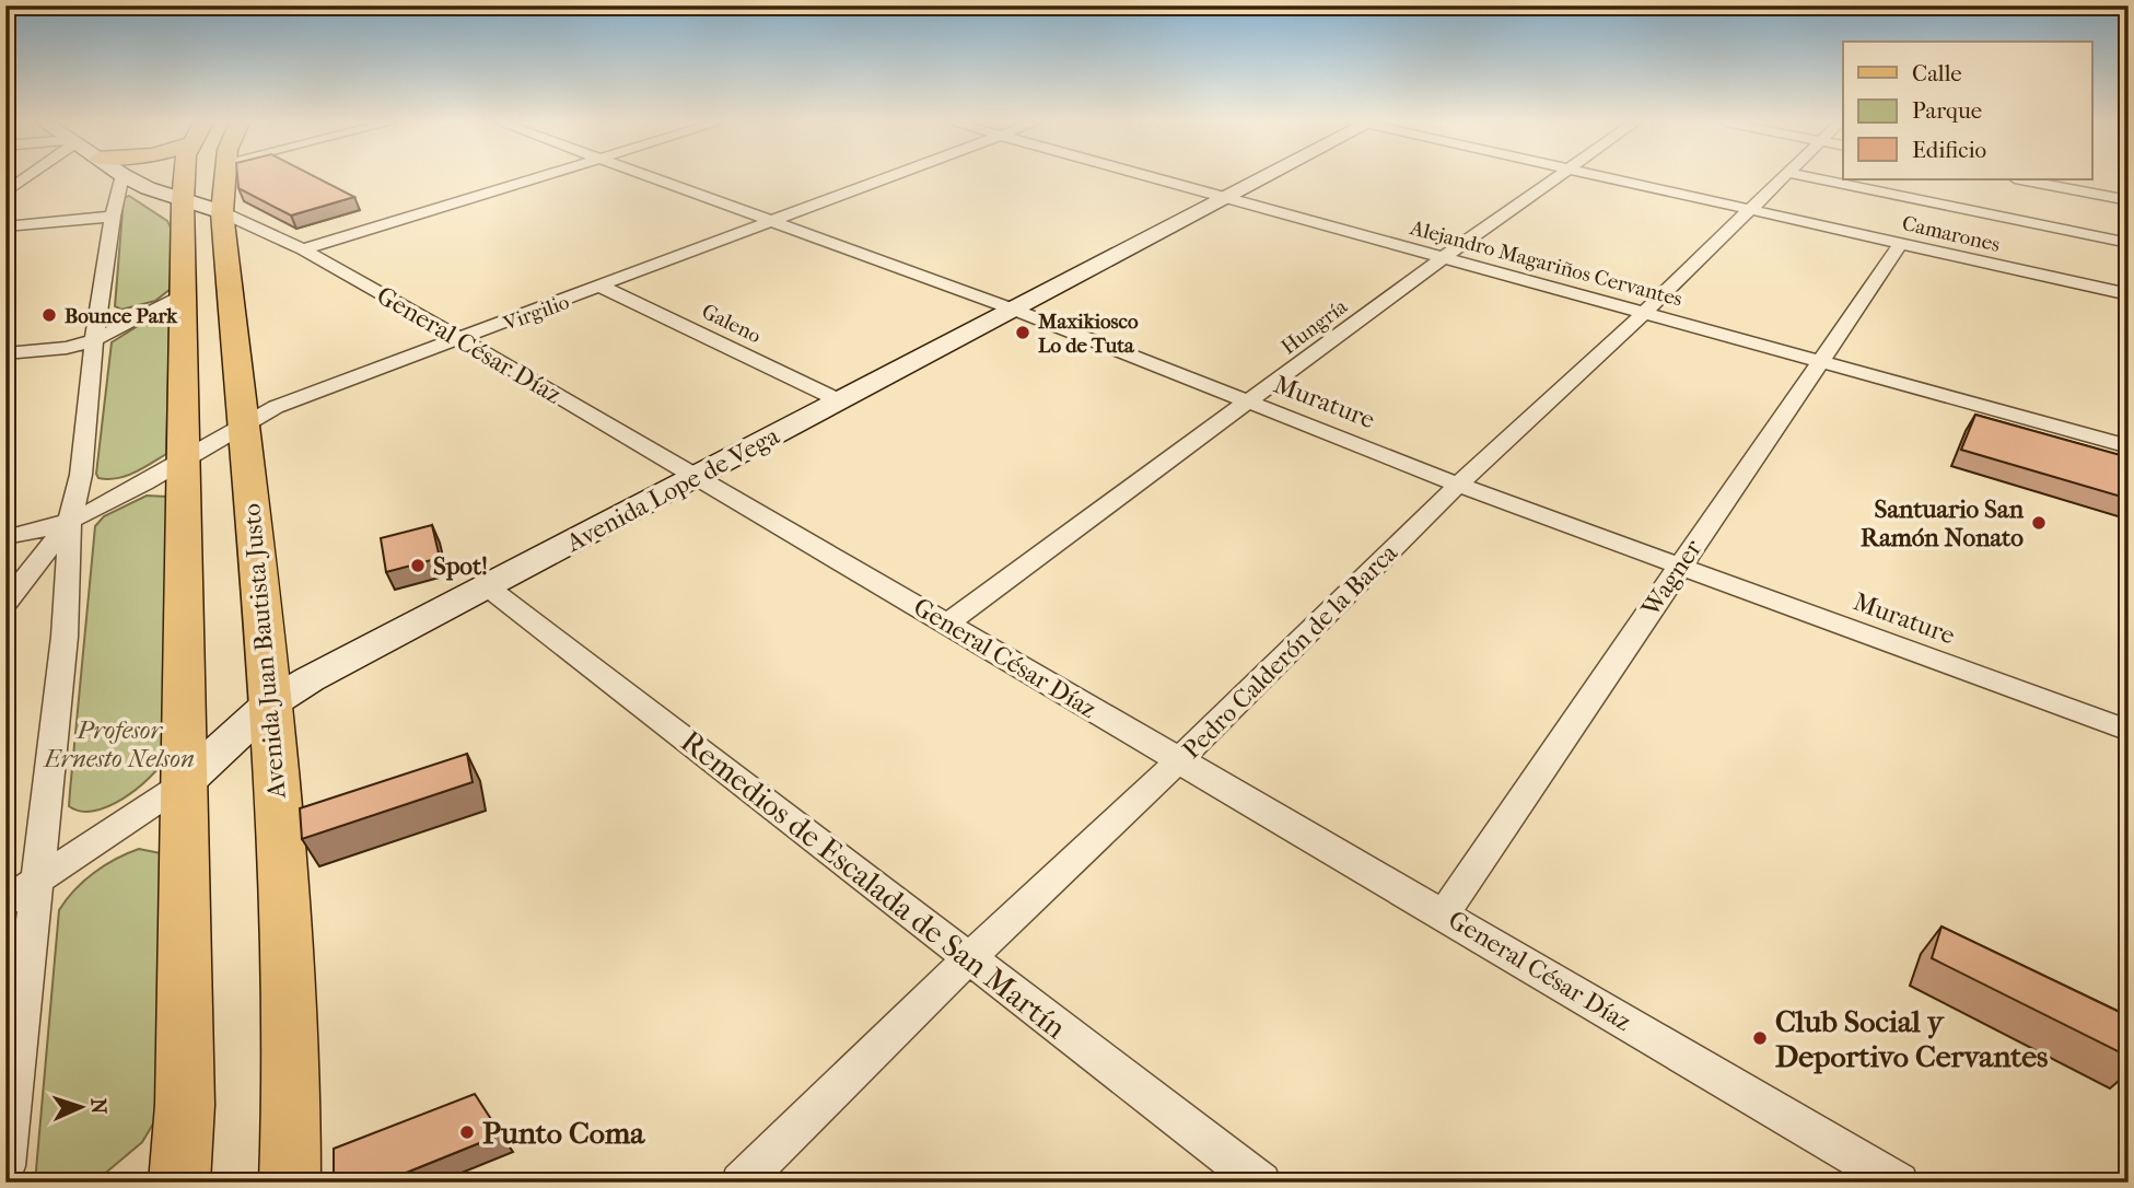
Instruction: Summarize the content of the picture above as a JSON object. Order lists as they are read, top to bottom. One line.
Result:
{"streets":{"main road":["General César Díaz","Avenida Lope de Vega","Avenida Juan Bautista Justo"],"street":["Camarones","Alejandro Magariños Cervantes","Virgilio","Galeno","Hungría","Murature","Wagner","Pedro Calderón de la Barca","Remedios de Escalada de San Martín"]},"crossings":[["Camarones","Wagner"],["Camarones","Pedro Calderón de la Barca"],["Alejandro Magariños Cervantes","Hungría"],["Alejandro Magariños Cervantes","Avenida Lope de Vega"],["Alejandro Magariños Cervantes","Wagner"],["Alejandro Magariños Cervantes","Pedro Calderón de la Barca"],["Virgilio","Galeno"],["Virgilio","General César Díaz"],["Virgilio","Murature"],["Virgilio","Avenida Juan Bautista Justo"],["Galeno","Avenida Lope de Vega"],["Hungría","General César Díaz"],["Hungría","Murature"],["General César Díaz","Avenida Lope de Vega"],["General César Díaz","Wagner"],["General César Díaz","Avenida Juan Bautista Justo"],["General César Díaz","Pedro Calderón de la Barca"],["Murature","Avenida Lope de Vega"],["Murature","Wagner"],["Murature","Pedro Calderón de la Barca"],["Avenida Lope de Vega","Avenida Juan Bautista Justo"],["Avenida Lope de Vega","Remedios de Escalada de San Martín"],["Pedro Calderón de la Barca","Remedios de Escalada de San Martín"]],"parks":["Profesor Ernesto Nelson"],"places":["Bounce Park","Maxikiosco Lo de Tuta","Santuario San Ramón Nonato","Spot!","Club Social y Deportivo Cervantes","Punto Coma"],"legend":["Calle","Parque","Edificio"],"north":"right"}
